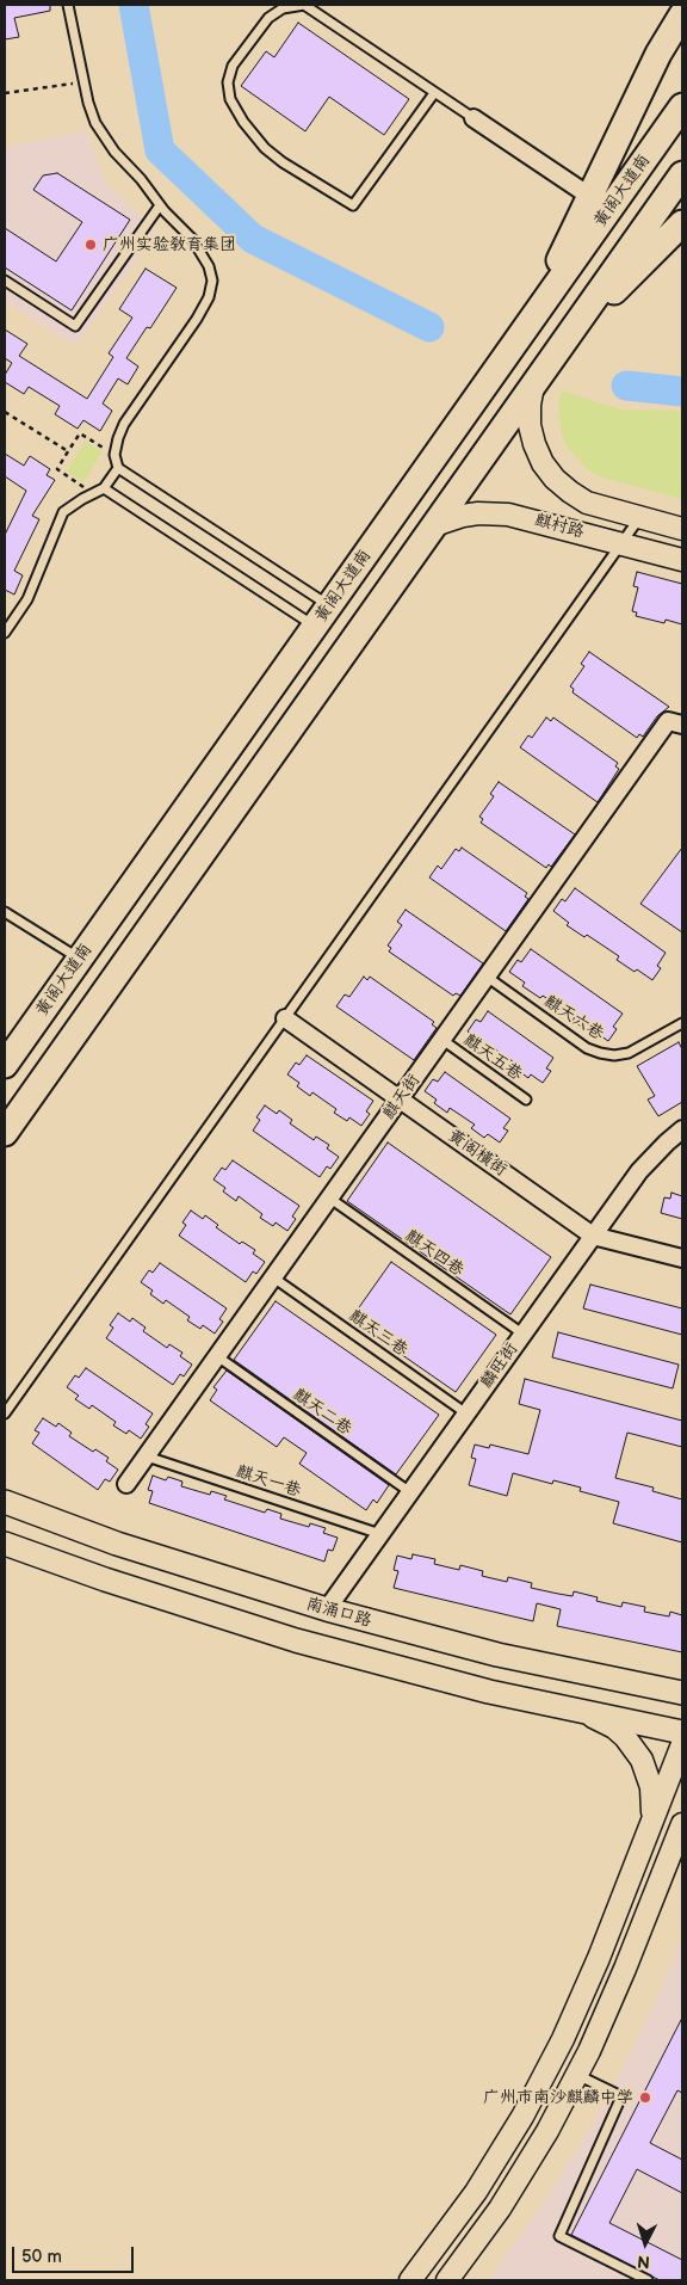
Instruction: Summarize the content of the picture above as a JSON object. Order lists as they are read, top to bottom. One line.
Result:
{"streets":{"main road":["黄阁大道南","南涌口路"],"street":["麒村路","麒天街","黄阁横街","麟旺街"],"lane":["麒天六巷","麒天五巷","麒天四巷","麒天三巷","麒天二巷","麒天一巷"]},"crossings":[["麒天六巷","麒天街"],["麒天五巷","麒天街"],["麒天街","黄阁横街"],["麒天街","麒天四巷"],["麒天街","麒天三巷"],["麒天街","麒天二巷"],["麒天街","麒天一巷"],["黄阁横街","麟旺街"],["麒天四巷","麟旺街"],["麒天三巷","麟旺街"],["麟旺街","麒天二巷"],["麟旺街","麒天一巷"],["麟旺街","南涌口路"]],"places":["广州实验教育集团","广州市南沙麒麟中学"],"scale_bar":"50 m","north":"bottom"}
